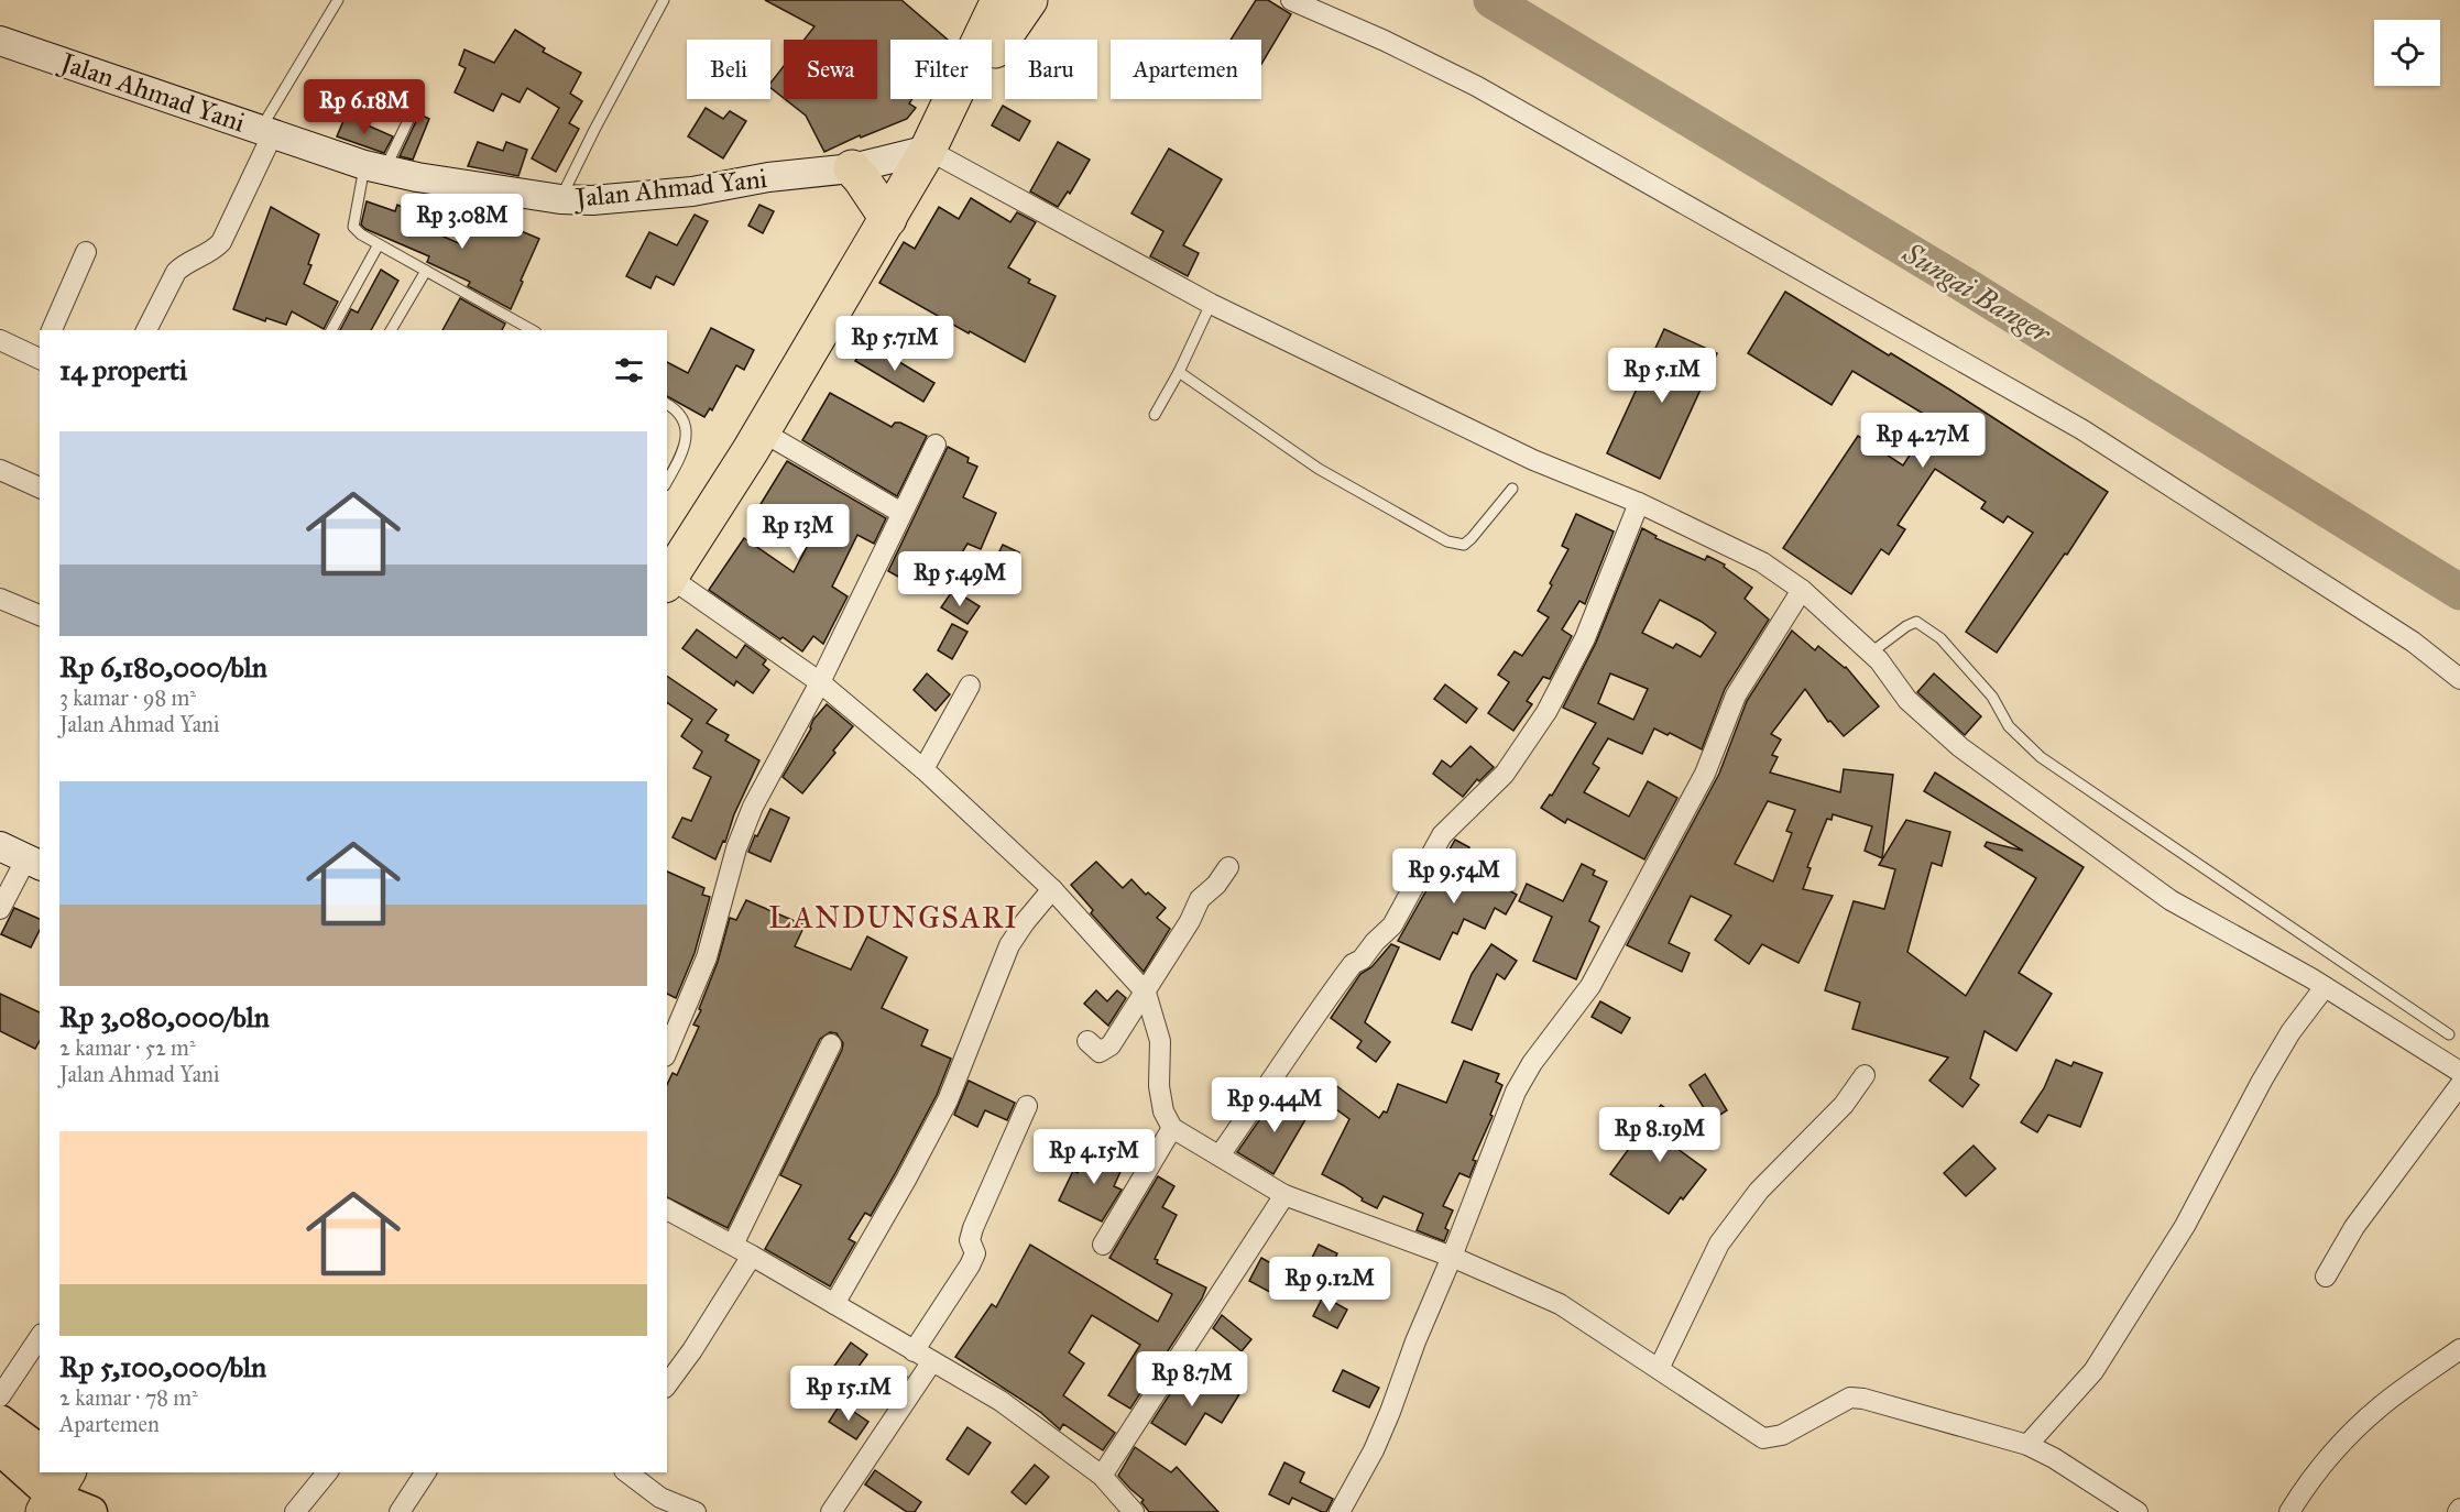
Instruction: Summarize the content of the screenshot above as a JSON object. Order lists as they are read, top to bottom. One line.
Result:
{"streets":{"street":["Jalan Ahmad Yani"]},"districts":["LANDUNGSARI"],"water":["Sungai Banger"],"page":{"chip":["Beli","Sewa","Filter","Baru","Apartemen"],"price":["Rp 6.18M","Rp 3.08M","Rp 5.71M","Rp 5.1M","Rp 4.27M","Rp 13M","Rp 5.49M","Rp 9.54M","Rp 9.44M","Rp 8.19M","Rp 4.15M","Rp 9.12M","Rp 8.7M","Rp 15.1M"],"heading":"14 properti","list":[{"name":"Rp 6,180,000/bln","note":"3 kamar · 98 m² · Jalan Ahmad Yani"},{"name":"Rp 3,080,000/bln","note":"2 kamar · 52 m² · Jalan Ahmad Yani"},{"name":"Rp 5,100,000/bln","note":"2 kamar · 78 m² · Apartemen"}]}}
